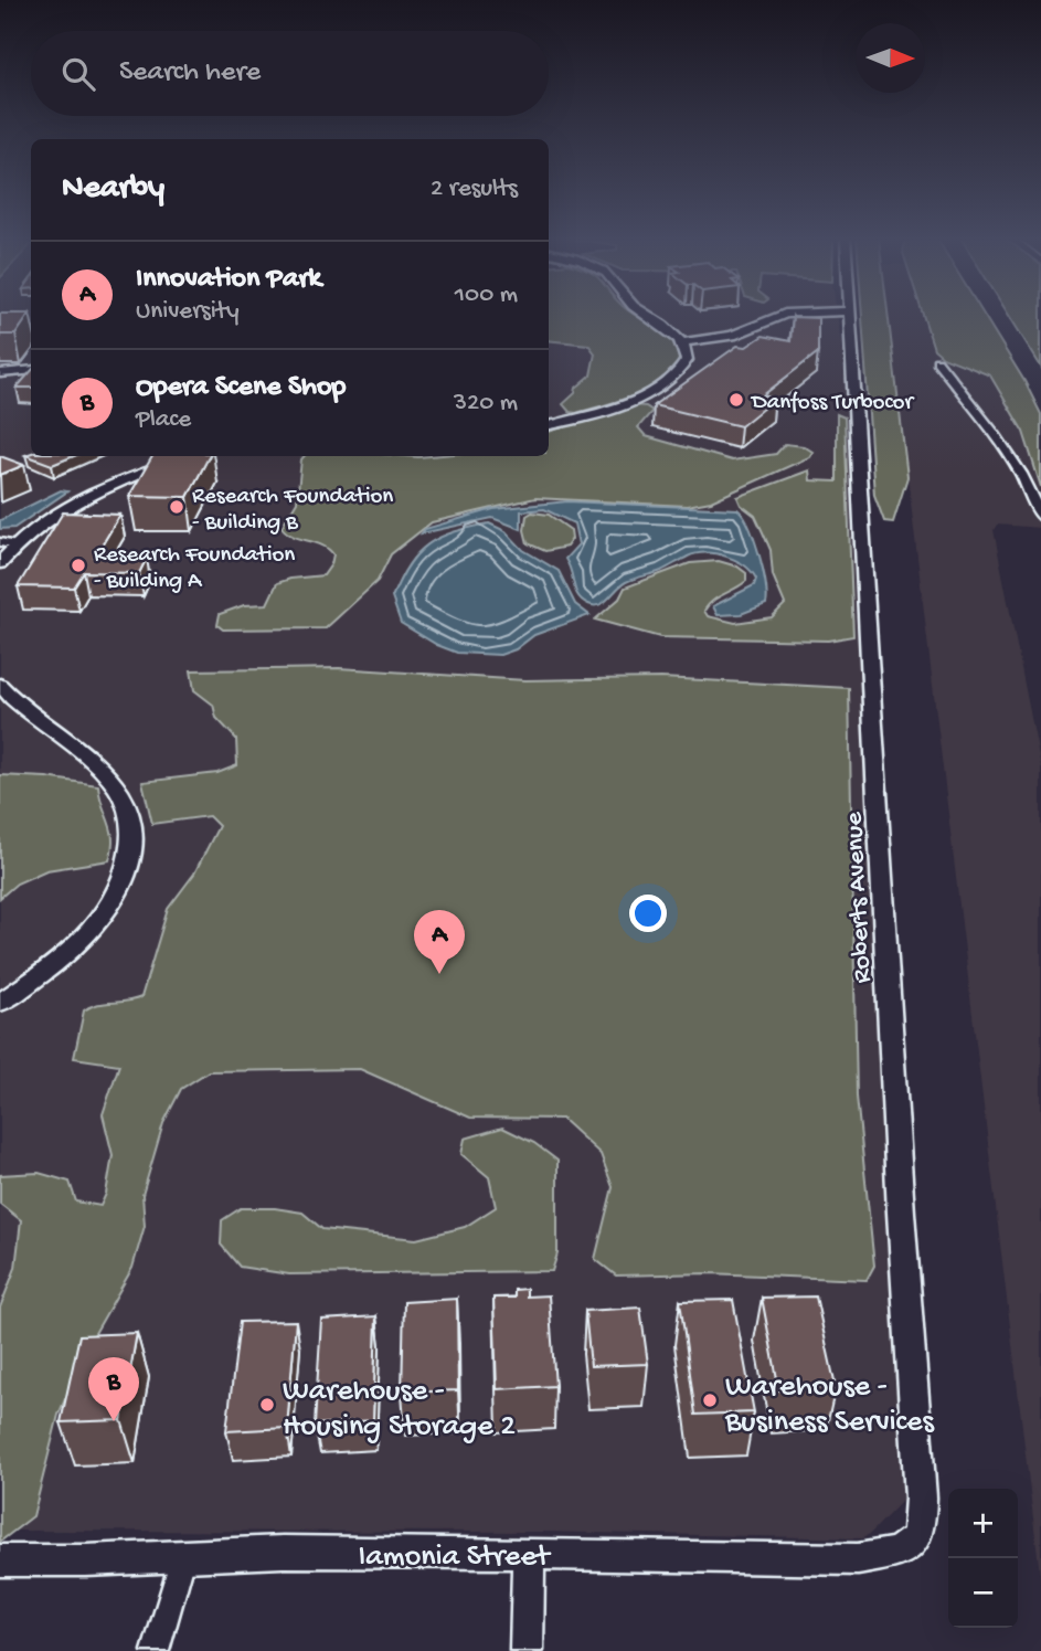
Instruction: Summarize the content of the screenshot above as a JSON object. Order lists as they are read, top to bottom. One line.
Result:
{"streets":{"street":["Roberts Avenue","Iamonia Street"]},"crossings":[["Roberts Avenue","Iamonia Street"]],"places":["Danfoss Turbocor","Research Foundation - Building B","Research Foundation - Building A","Warehouse - Business Services","Warehouse - Housing Storage 2"],"north":"right","page":{"search":"Search here","heading":["Nearby","2 results"],"list":[{"mark":"A","name":"Innovation Park","note":"University","value":"100 m"},{"mark":"B","name":"Opera Scene Shop","note":"Place","value":"320 m"}],"pins":["A","B"],"map_buttons":["+","−"]}}
